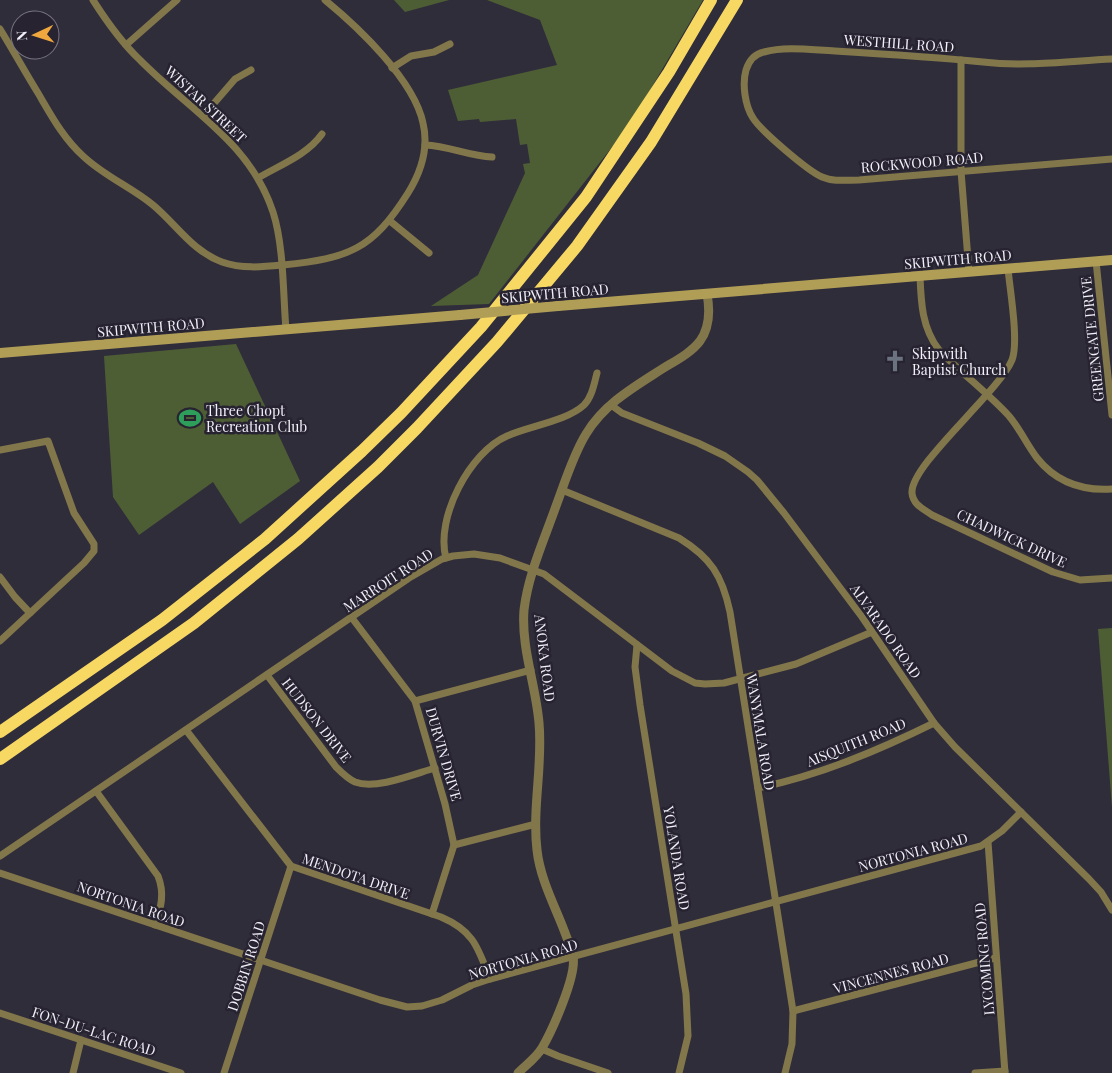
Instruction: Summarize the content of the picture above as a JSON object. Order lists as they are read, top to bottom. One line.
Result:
{"streets":{"main road":["SKIPWITH ROAD"],"street":["WESTHILL ROAD","WISTAR STREET","ROCKWOOD ROAD","GREENGATE DRIVE","CHADWICK DRIVE","MARROIT ROAD","ALVARADO ROAD","ANOKA ROAD","HUDSON DRIVE","WANYMALA ROAD","AISQUITH ROAD","DURVIN DRIVE","NORTONIA ROAD","YOLANDA ROAD","MENDOTA DRIVE","LYCOMING ROAD","DOBBIN ROAD","VINCENNES ROAD","FON-DU-LAC ROAD"]},"crossings":[["WESTHILL ROAD","ROCKWOOD ROAD"],["WISTAR STREET","SKIPWITH ROAD"],["SKIPWITH ROAD","GREENGATE DRIVE"],["SKIPWITH ROAD","ANOKA ROAD"],["MARROIT ROAD","ALVARADO ROAD"],["MARROIT ROAD","ANOKA ROAD"],["MARROIT ROAD","HUDSON DRIVE"],["MARROIT ROAD","WANYMALA ROAD"],["MARROIT ROAD","DURVIN DRIVE"],["MARROIT ROAD","YOLANDA ROAD"],["MARROIT ROAD","MENDOTA DRIVE"],["ALVARADO ROAD","ANOKA ROAD"],["ALVARADO ROAD","AISQUITH ROAD"],["ALVARADO ROAD","NORTONIA ROAD"],["ANOKA ROAD","WANYMALA ROAD"],["ANOKA ROAD","NORTONIA ROAD"],["HUDSON DRIVE","DURVIN DRIVE"],["WANYMALA ROAD","AISQUITH ROAD"],["WANYMALA ROAD","NORTONIA ROAD"],["WANYMALA ROAD","VINCENNES ROAD"],["NORTONIA ROAD","YOLANDA ROAD"],["NORTONIA ROAD","MENDOTA DRIVE"],["NORTONIA ROAD","LYCOMING ROAD"],["NORTONIA ROAD","DOBBIN ROAD"],["MENDOTA DRIVE","DOBBIN ROAD"],["LYCOMING ROAD","VINCENNES ROAD"]],"places":{"church":["Skipwith Baptist Church"],"sports":["Three Chopt Recreation Club"]},"north":"left"}
